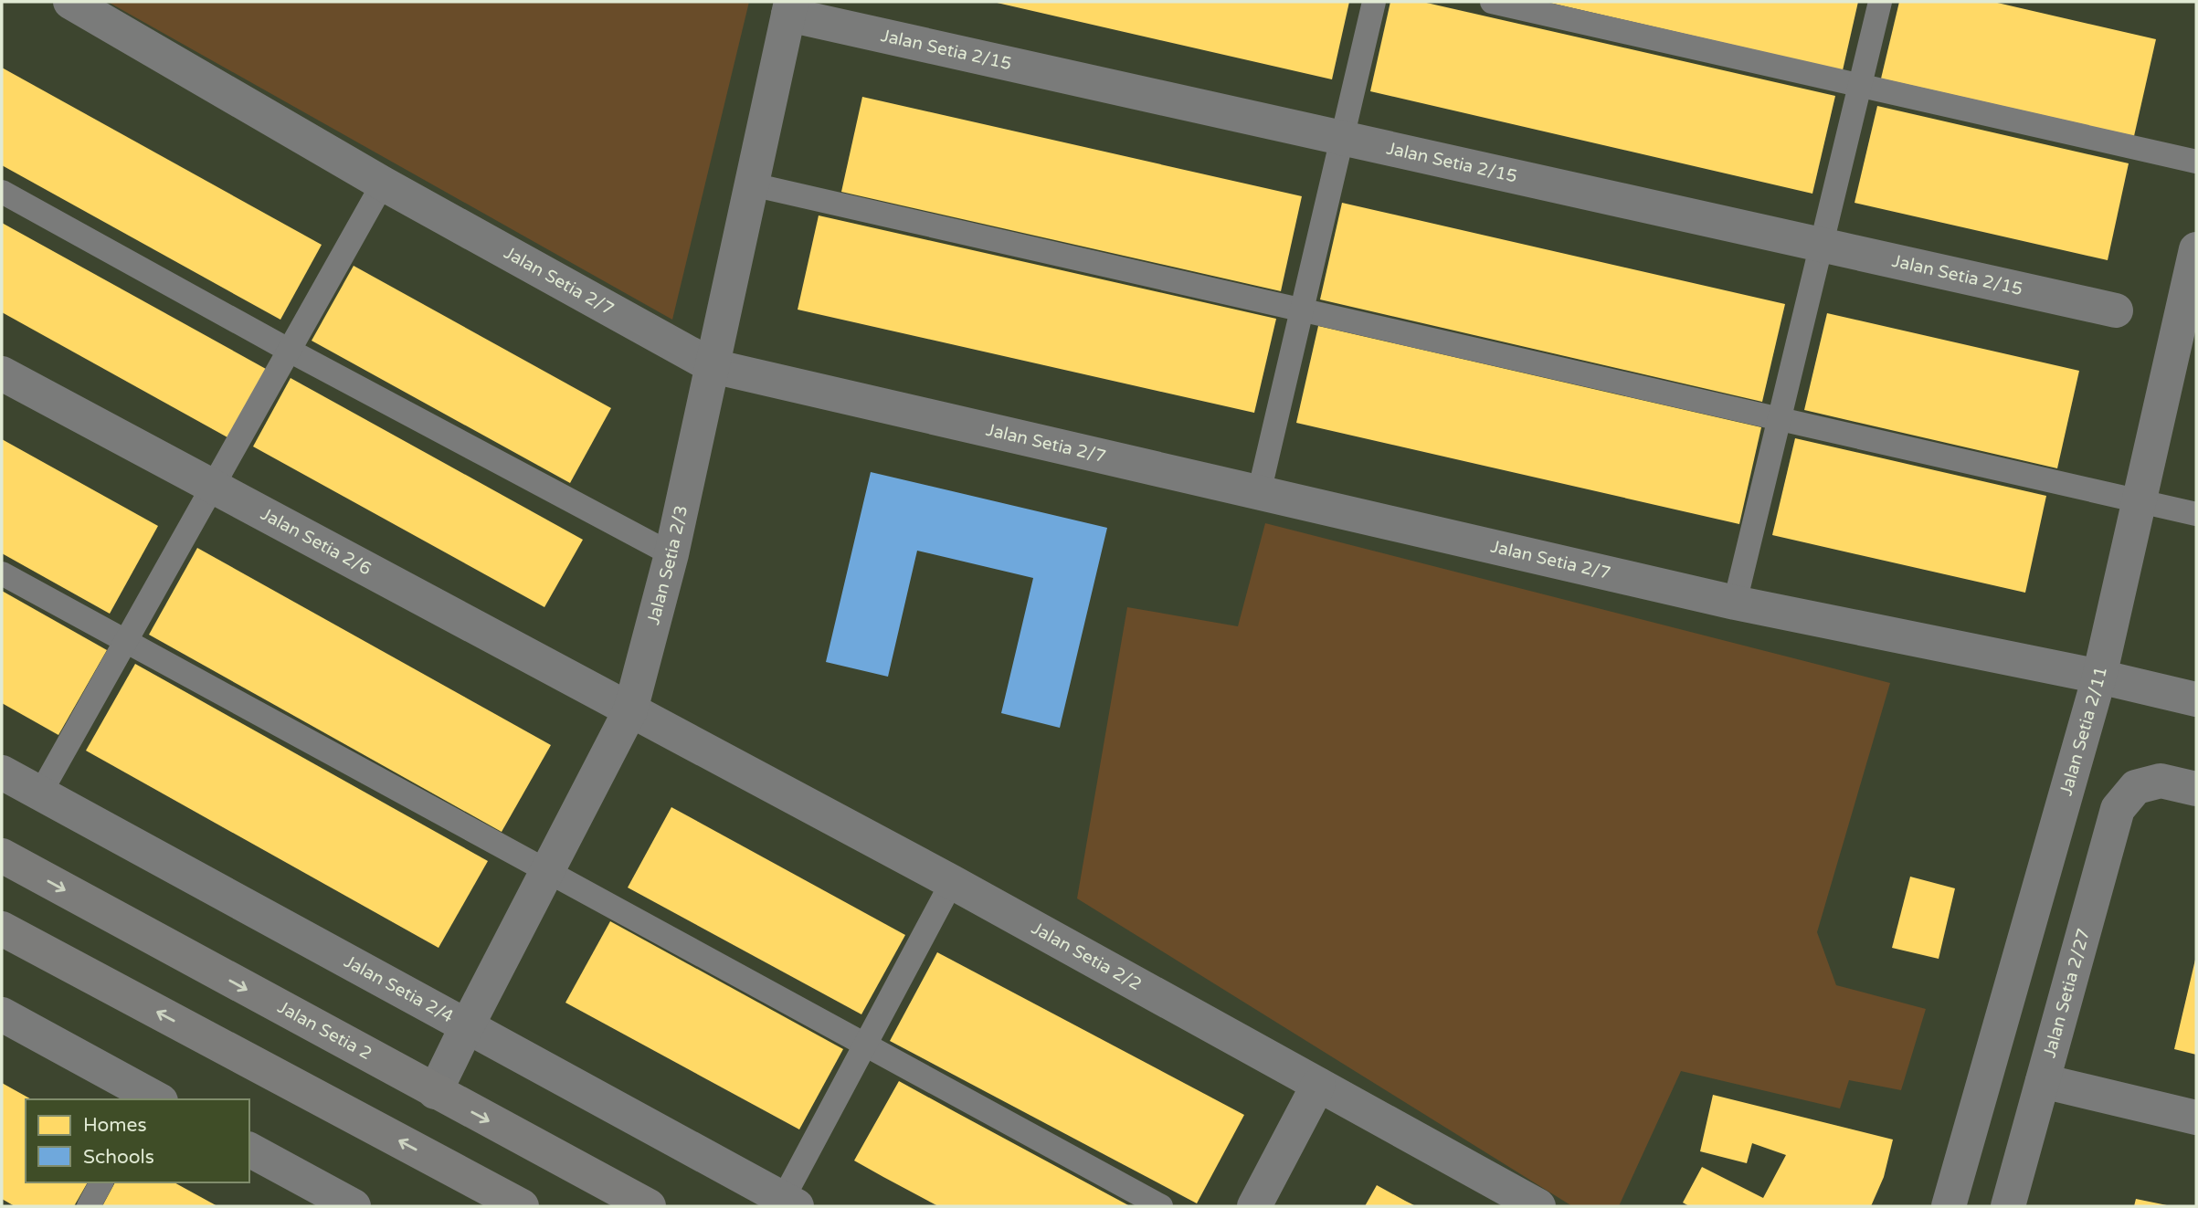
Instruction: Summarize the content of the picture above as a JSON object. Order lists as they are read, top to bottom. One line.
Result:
{"streets":{"street":["Jalan Setia 2/15","Jalan Setia 2/7","Jalan Setia 2/6","Jalan Setia 2/3","Jalan Setia 2/11","Jalan Setia 2/2","Jalan Setia 2/4","Jalan Setia 2/27","Jalan Setia 2"]},"crossings":[["Jalan Setia 2/15","Jalan Setia 2/3"],["Jalan Setia 2/7","Jalan Setia 2/3"],["Jalan Setia 2/7","Jalan Setia 2/11"],["Jalan Setia 2/6","Jalan Setia 2/3"],["Jalan Setia 2/6","Jalan Setia 2/2"],["Jalan Setia 2/3","Jalan Setia 2/2"],["Jalan Setia 2/3","Jalan Setia 2/4"],["Jalan Setia 2/3","Jalan Setia 2"]],"legend":["Homes","Schools"]}
